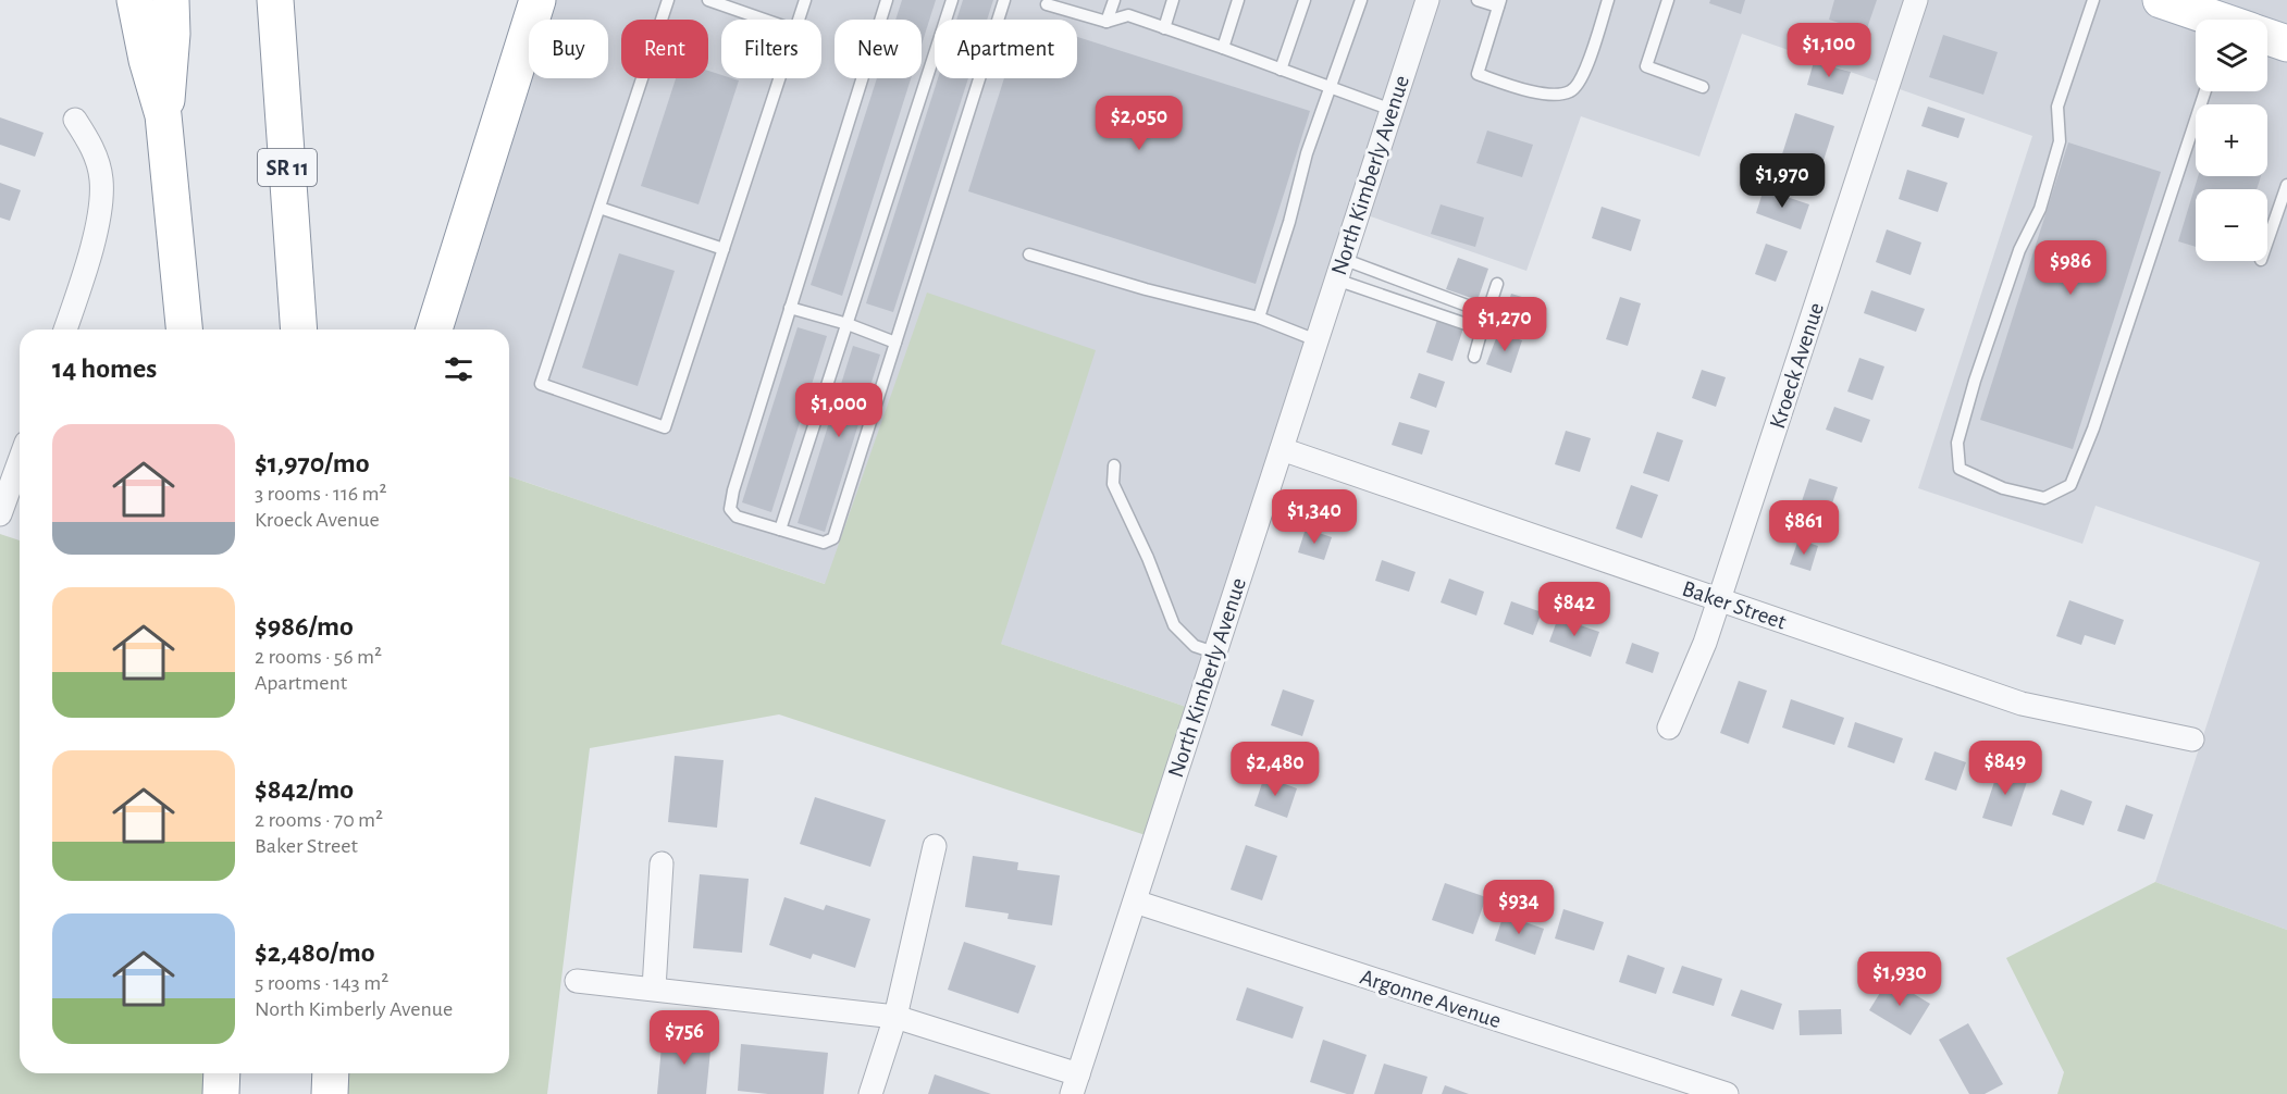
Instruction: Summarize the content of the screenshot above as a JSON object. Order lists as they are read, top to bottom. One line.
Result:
{"streets":{"main road":["SR 11"],"street":["North Kimberly Avenue","Kroeck Avenue","Baker Street","Argonne Avenue"]},"crossings":[["North Kimberly Avenue","Baker Street"],["North Kimberly Avenue","Argonne Avenue"],["Kroeck Avenue","Baker Street"]],"page":{"map_buttons":["+","−"],"chip":["Buy","Rent","Filters","New","Apartment"],"price":["$1,100","$2,050","$1,970","$986","$1,270","$1,000","$1,340","$861","$842","$849","$2,480","$934","$1,930","$756"],"heading":"14 homes","list":[{"name":"$1,970/mo","note":"3 rooms · 116 m² · Kroeck Avenue"},{"name":"$986/mo","note":"2 rooms · 56 m² · Apartment"},{"name":"$842/mo","note":"2 rooms · 70 m² · Baker Street"},{"name":"$2,480/mo","note":"5 rooms · 143 m² · North Kimberly Avenue"}]}}
